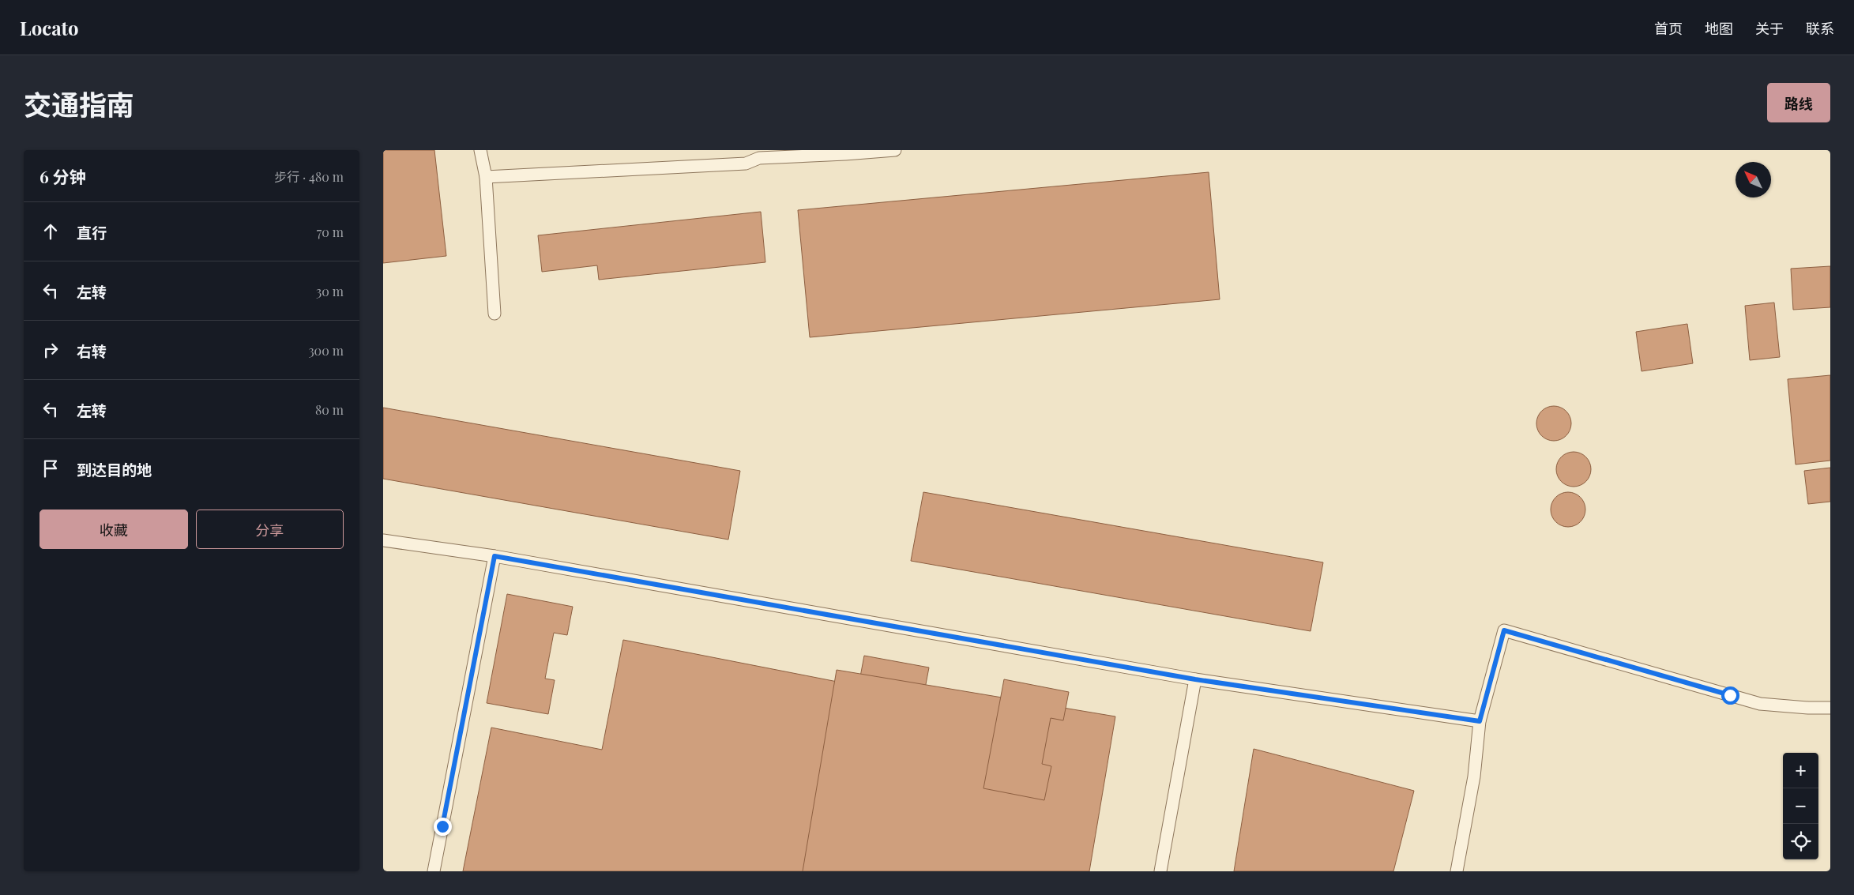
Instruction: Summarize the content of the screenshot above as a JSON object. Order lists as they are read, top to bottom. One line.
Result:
{"north":"top left","page":{"header":"Locato","nav":["首页","地图","关于","联系"],"title":"交通指南","buttons":["路线",["收藏","分享"]],"heading":["6 分钟","步行 · 480 m"],"list":[["直行","70 m"],["左转","30 m"],["右转","300 m"],["左转","80 m"],"到达目的地"],"map_buttons":["+","−"]}}
